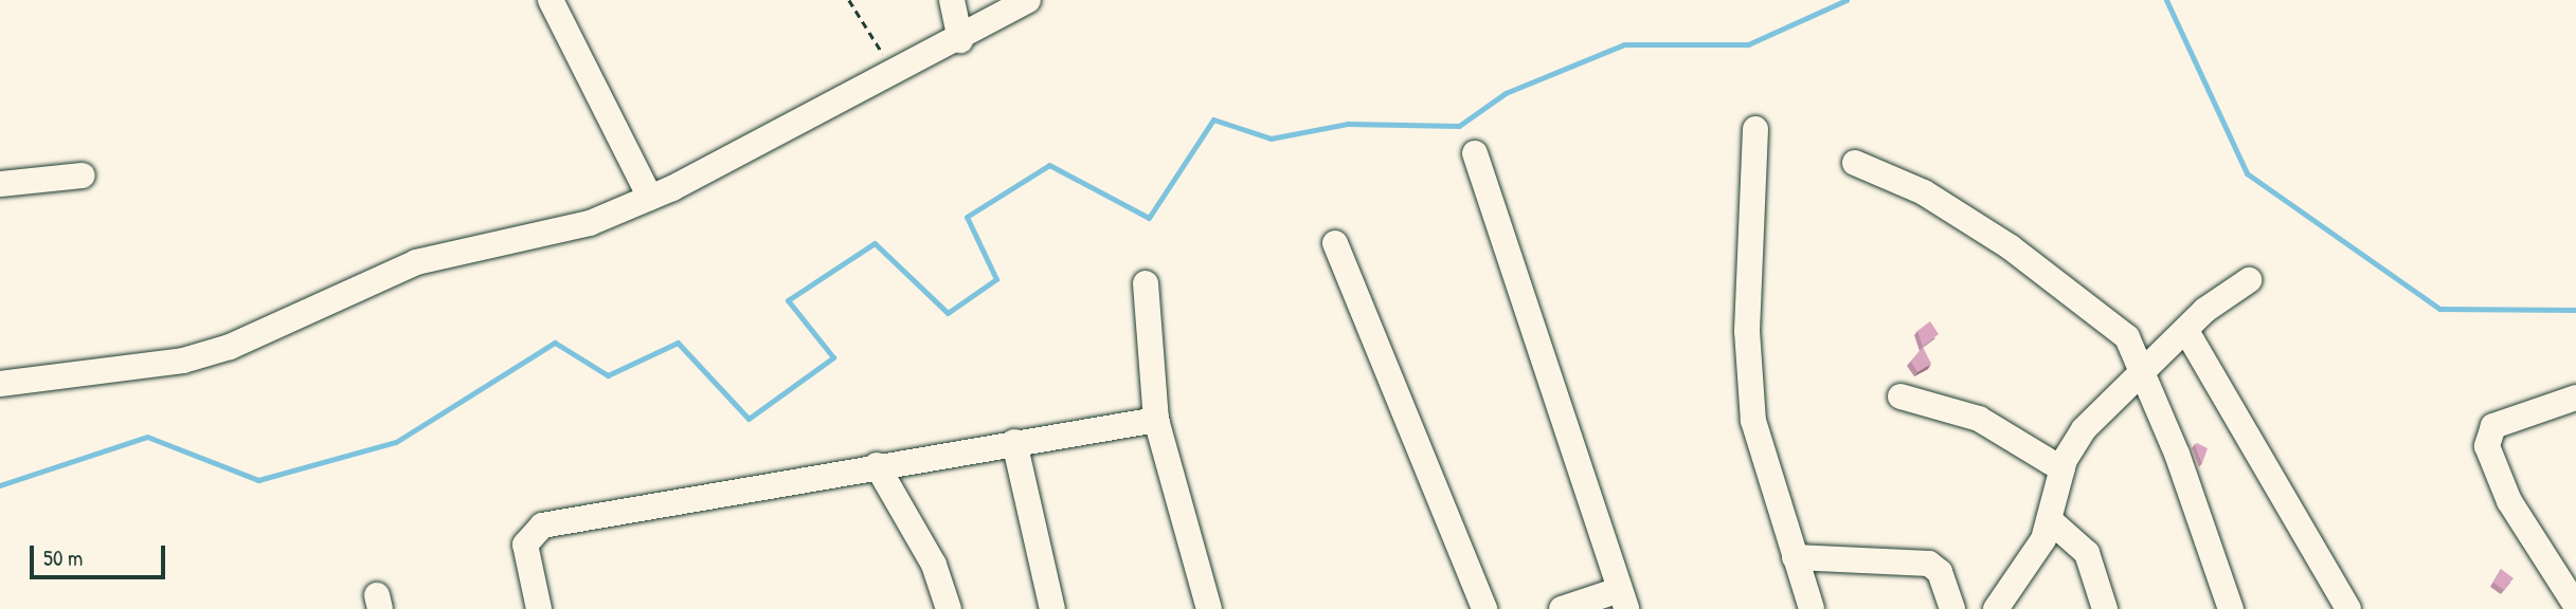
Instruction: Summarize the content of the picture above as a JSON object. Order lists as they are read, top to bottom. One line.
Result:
{"scale_bar":"50 m"}
